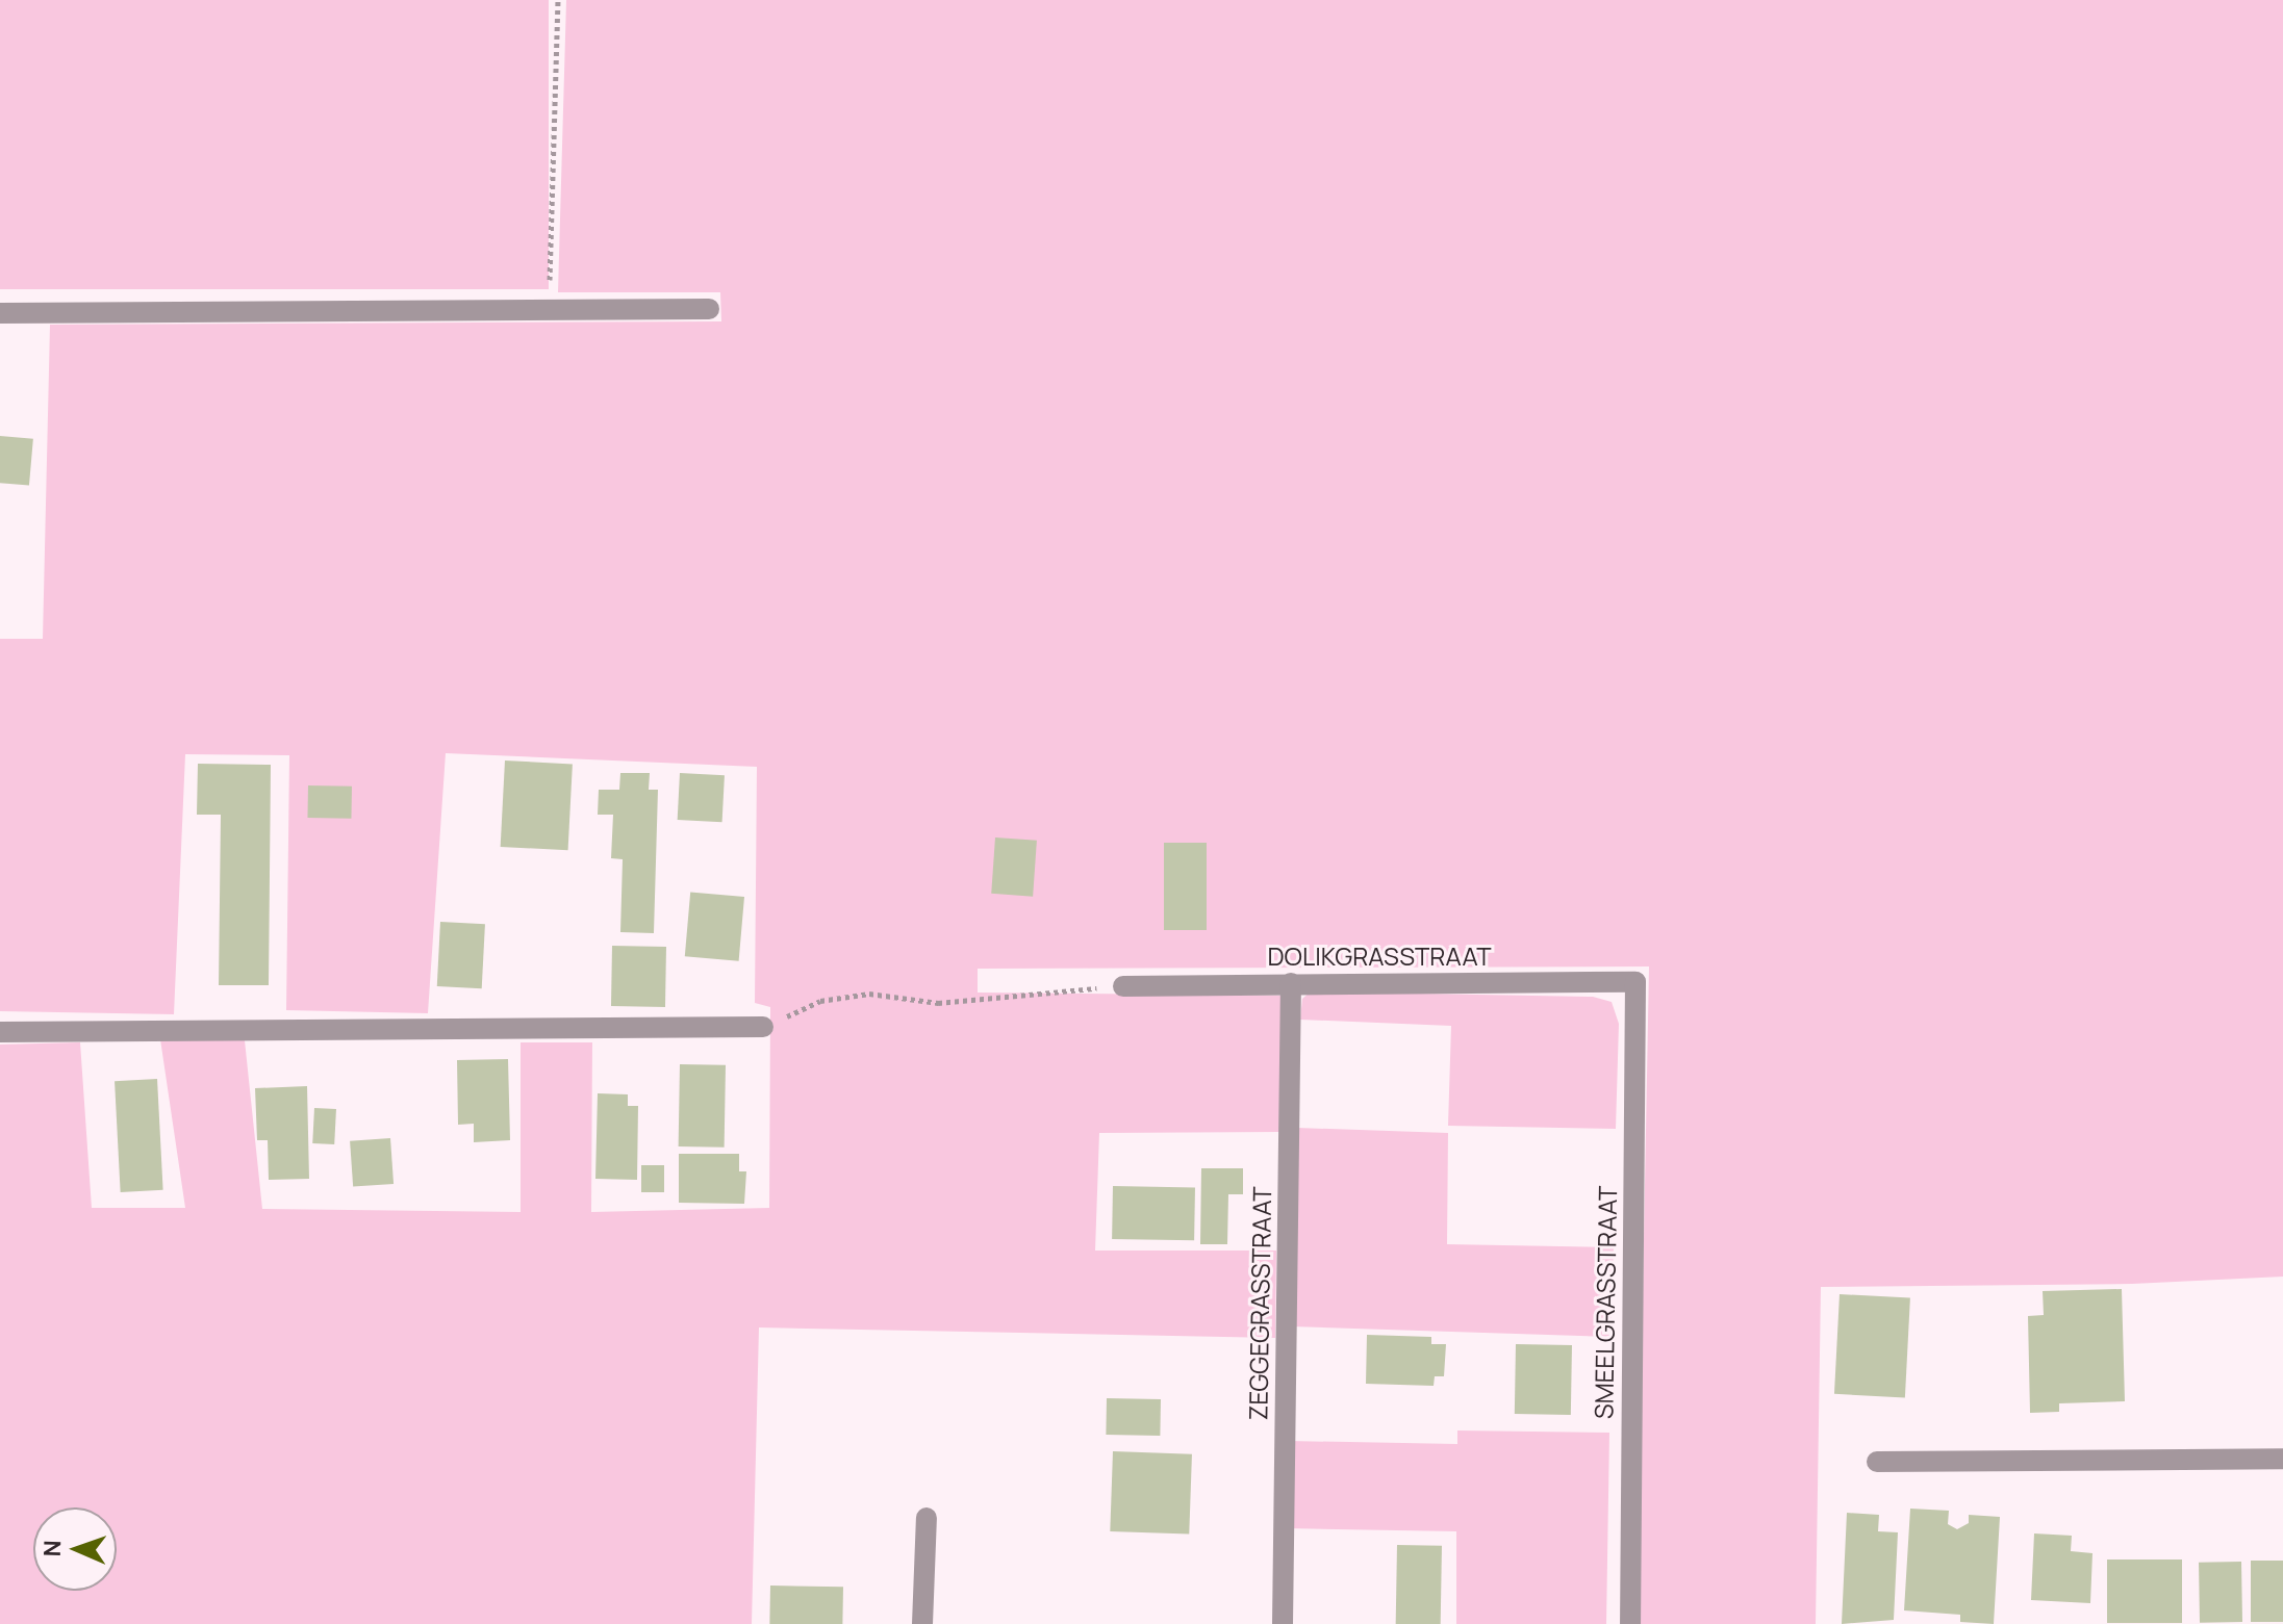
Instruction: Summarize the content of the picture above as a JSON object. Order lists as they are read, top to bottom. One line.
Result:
{"streets":{"street":["DOLIKGRASSTRAAT","SMEELGRASSTRAAT","ZEGGEGRASSTRAAT"]},"crossings":[["DOLIKGRASSTRAAT","SMEELGRASSTRAAT"],["DOLIKGRASSTRAAT","ZEGGEGRASSTRAAT"]],"north":"left"}
